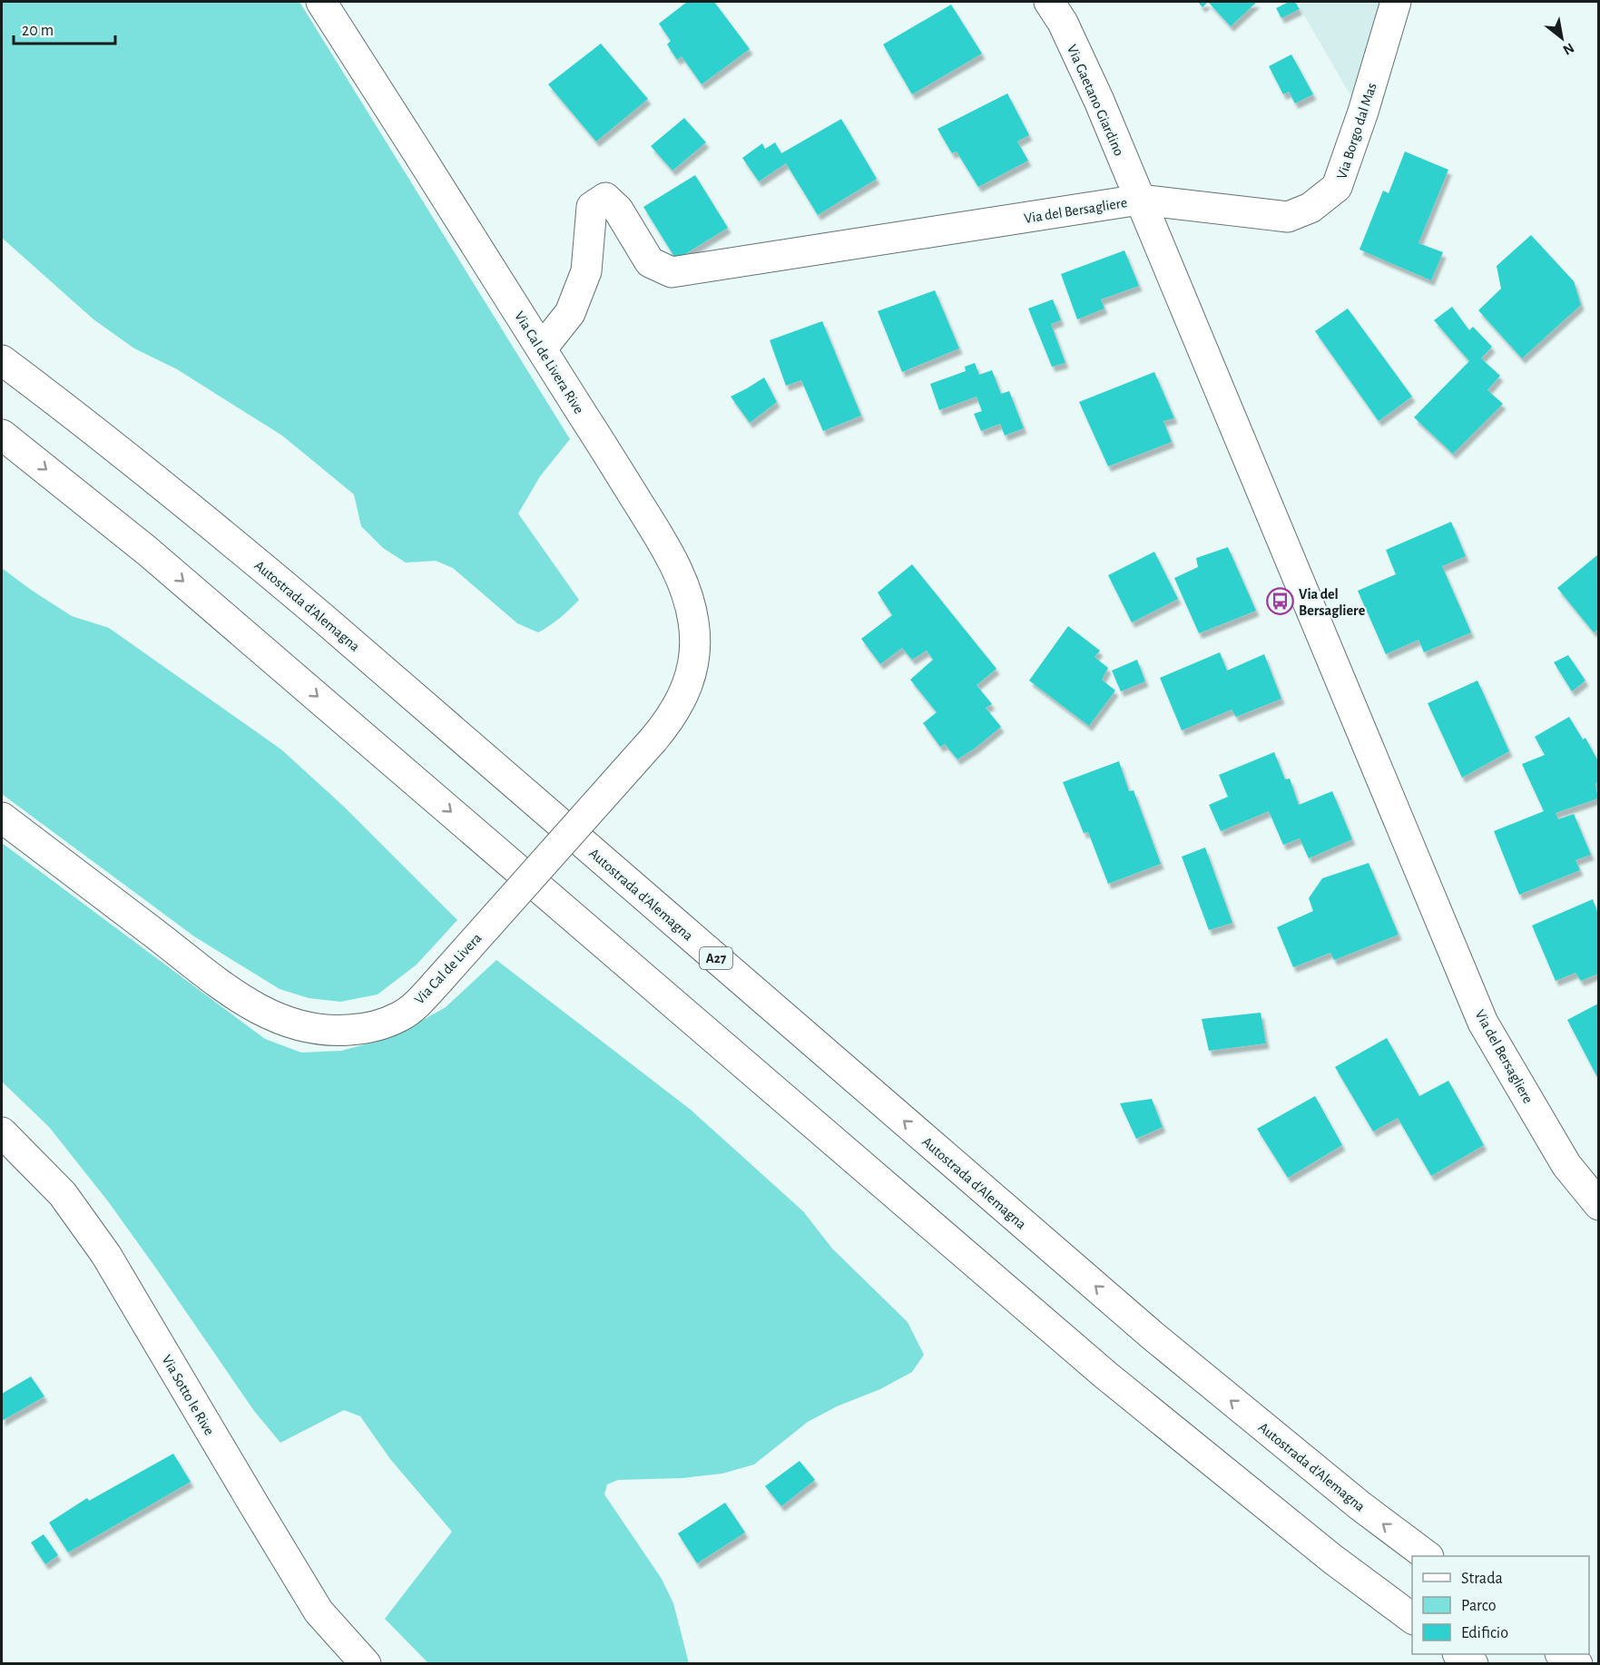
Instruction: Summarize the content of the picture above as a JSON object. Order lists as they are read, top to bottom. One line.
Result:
{"streets":{"main road":["Via Gaetano Giardino","Via Borgo dal Mas","Via del Bersagliere","Via Cal de Livera Rive","Autostrada d'Alemagna","A27","Via Cal de Livera","Via Sotto le Rive"]},"crossings":[["Via Gaetano Giardino","Via Borgo dal Mas"],["Via Gaetano Giardino","Via del Bersagliere"],["Via Borgo dal Mas","Via del Bersagliere"],["Via del Bersagliere","Via Cal de Livera Rive"],["Via Cal de Livera Rive","Via Cal de Livera"]],"places":{"bus stop":["Via del Bersagliere"]},"legend":["Strada","Parco","Edificio"],"scale_bar":"20 m","north":"bottom right"}
